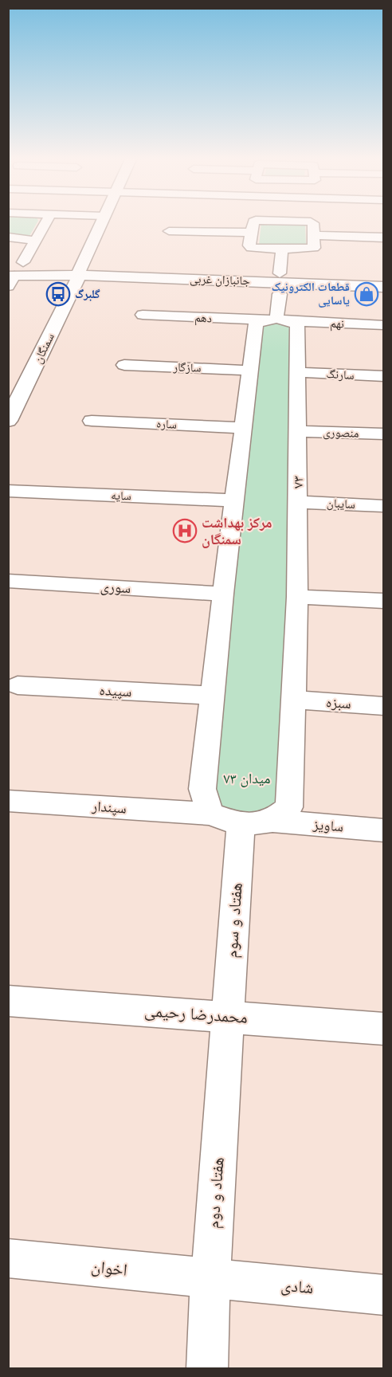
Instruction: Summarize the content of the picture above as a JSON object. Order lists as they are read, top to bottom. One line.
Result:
{"streets":{"main road":["جانبازان غربی","سمنگان"],"street":["دهم","نهم","سازگار","سارنگ","ساره","منصوری","۷۳","سایه","سایبان","سوری","سپیده","سبزه","سپندار","ساویز","هفتاد و سوم","محمدرضا رحیمی","هفتاد و دوم","اخوان","شادی"]},"crossings":[["جانبازان غربی","سمنگان"],["دهم","نهم"],["دهم","۷۳"],["نهم","۷۳"],["سارنگ","۷۳"],["منصوری","۷۳"],["۷۳","سایبان"],["۷۳","سبزه"],["۷۳","ساویز"],["سپندار","هفتاد و سوم"],["هفتاد و سوم","محمدرضا رحیمی"],["هفتاد و سوم","هفتاد و دوم"],["محمدرضا رحیمی","هفتاد و دوم"],["هفتاد و دوم","اخوان"],["هفتاد و دوم","شادی"],["اخوان","شادی"]],"parks":["میدان ۷۳"],"places":{"bus stop":["گلبرگ"],"shop":["قطعات الکترونیک یاسایی"],"hospital":["مرکز بهداشت سمنگان"]}}
